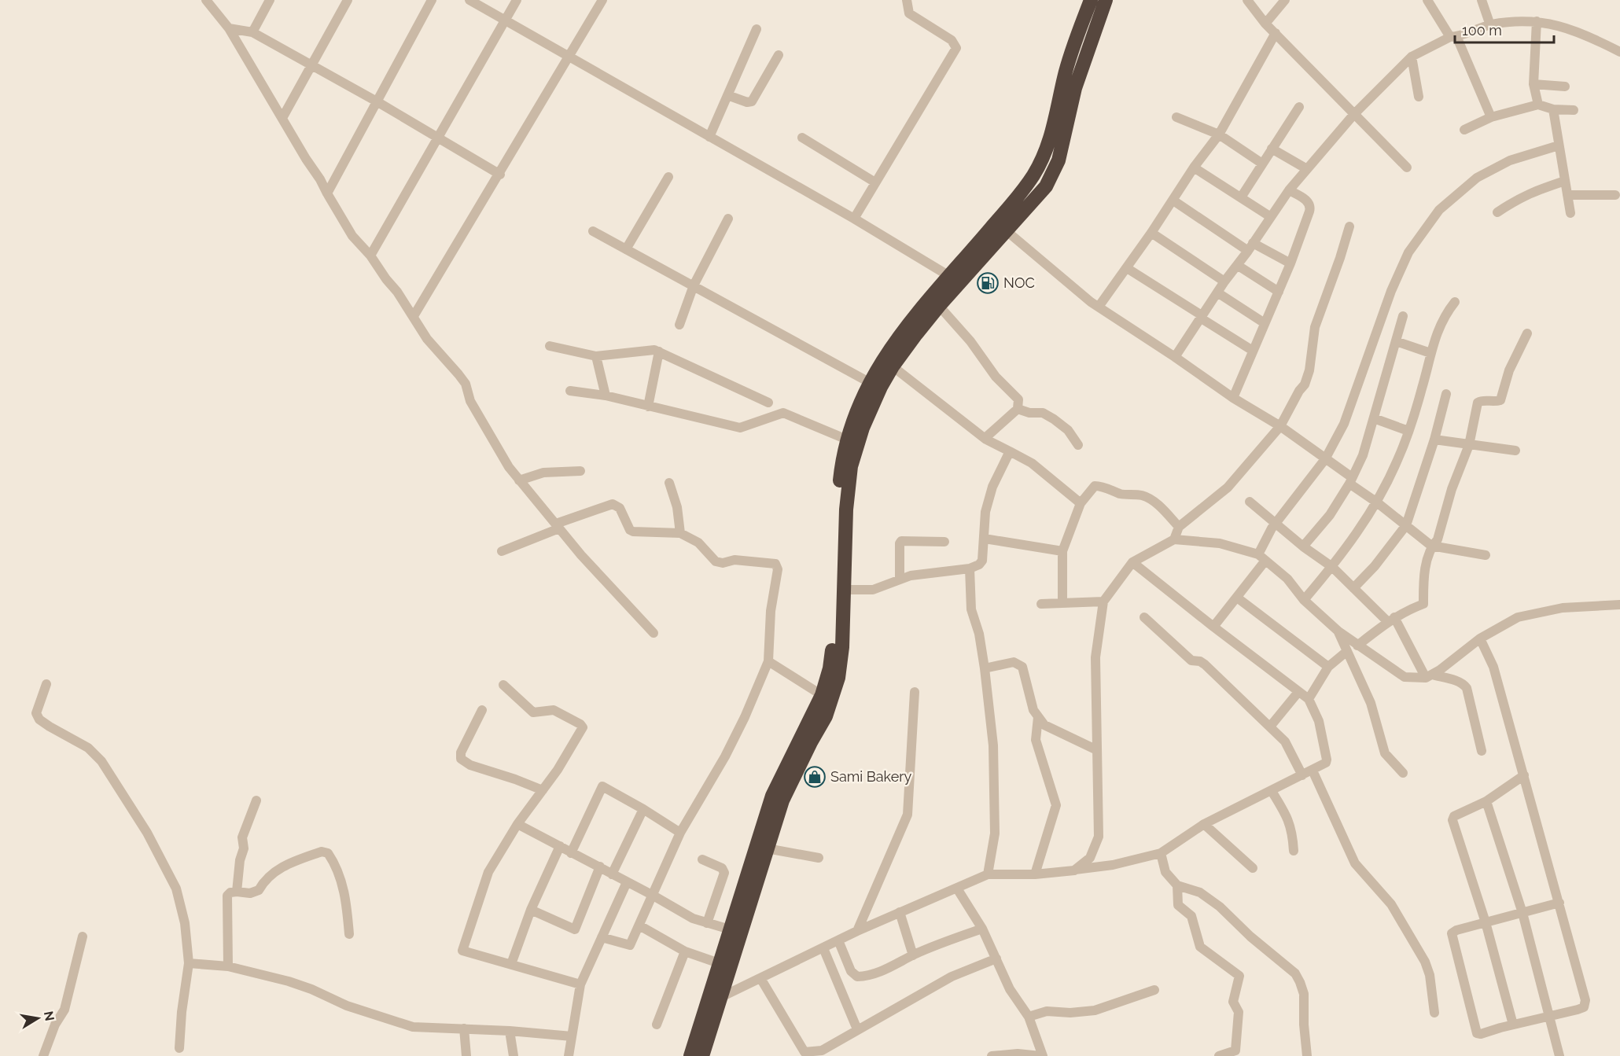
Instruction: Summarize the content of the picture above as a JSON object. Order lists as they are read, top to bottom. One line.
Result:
{"places":{"fuel station":["NOC"],"shop":["Sami Bakery"]},"scale_bar":"100 m","north":"right"}
